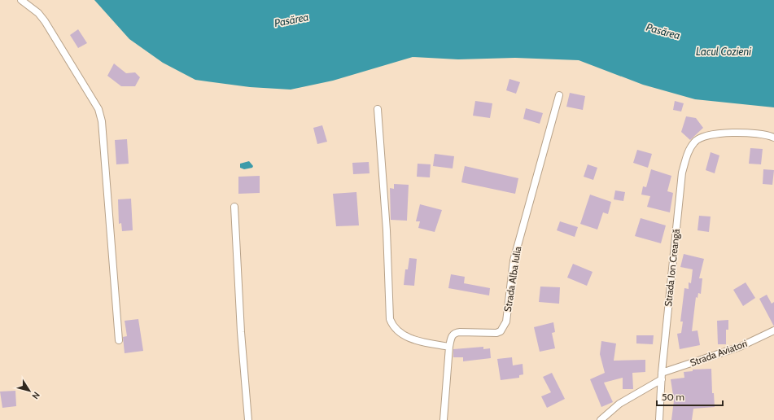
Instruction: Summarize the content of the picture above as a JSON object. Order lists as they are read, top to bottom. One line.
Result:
{"streets":{"street":["Strada Ion Creangă","Strada Alba Iulia","Strada Aviatori"]},"crossings":[["Strada Ion Creangă","Strada Aviatori"]],"water":["Pasărea","Lacul Cozieni"],"scale_bar":"50 m","north":"bottom right"}
